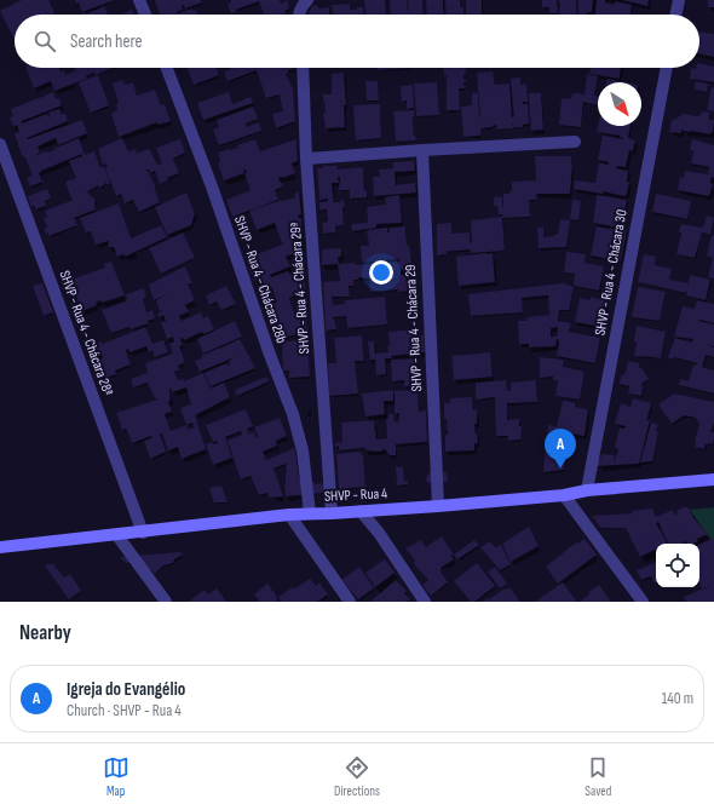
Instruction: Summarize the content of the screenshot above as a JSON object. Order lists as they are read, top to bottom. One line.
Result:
{"streets":{"street":["SHVP - Rua 4 - Chácara 30","SHVP - Rua 4 - Chácara 28b","SHVP - Rua 4 - Chácara 29ª","SHVP - Rua 4 - Chácara 29","SHVP - Rua 4 - Chácara 28ª","SHVP - Rua 4"]},"crossings":[["SHVP - Rua 4 - Chácara 30","SHVP - Rua 4"],["SHVP - Rua 4 - Chácara 28b","SHVP - Rua 4"],["SHVP - Rua 4 - Chácara 29ª","SHVP - Rua 4"],["SHVP - Rua 4 - Chácara 29","SHVP - Rua 4"],["SHVP - Rua 4 - Chácara 28ª","SHVP - Rua 4"]],"north":"bottom right","page":{"search":"Search here","pins":"A","heading":"Nearby","list":[{"mark":"A","name":"Igreja do Evangélio","note":"Church · SHVP - Rua 4","value":"140 m"}],"nav":["Map","Directions","Saved"]}}
